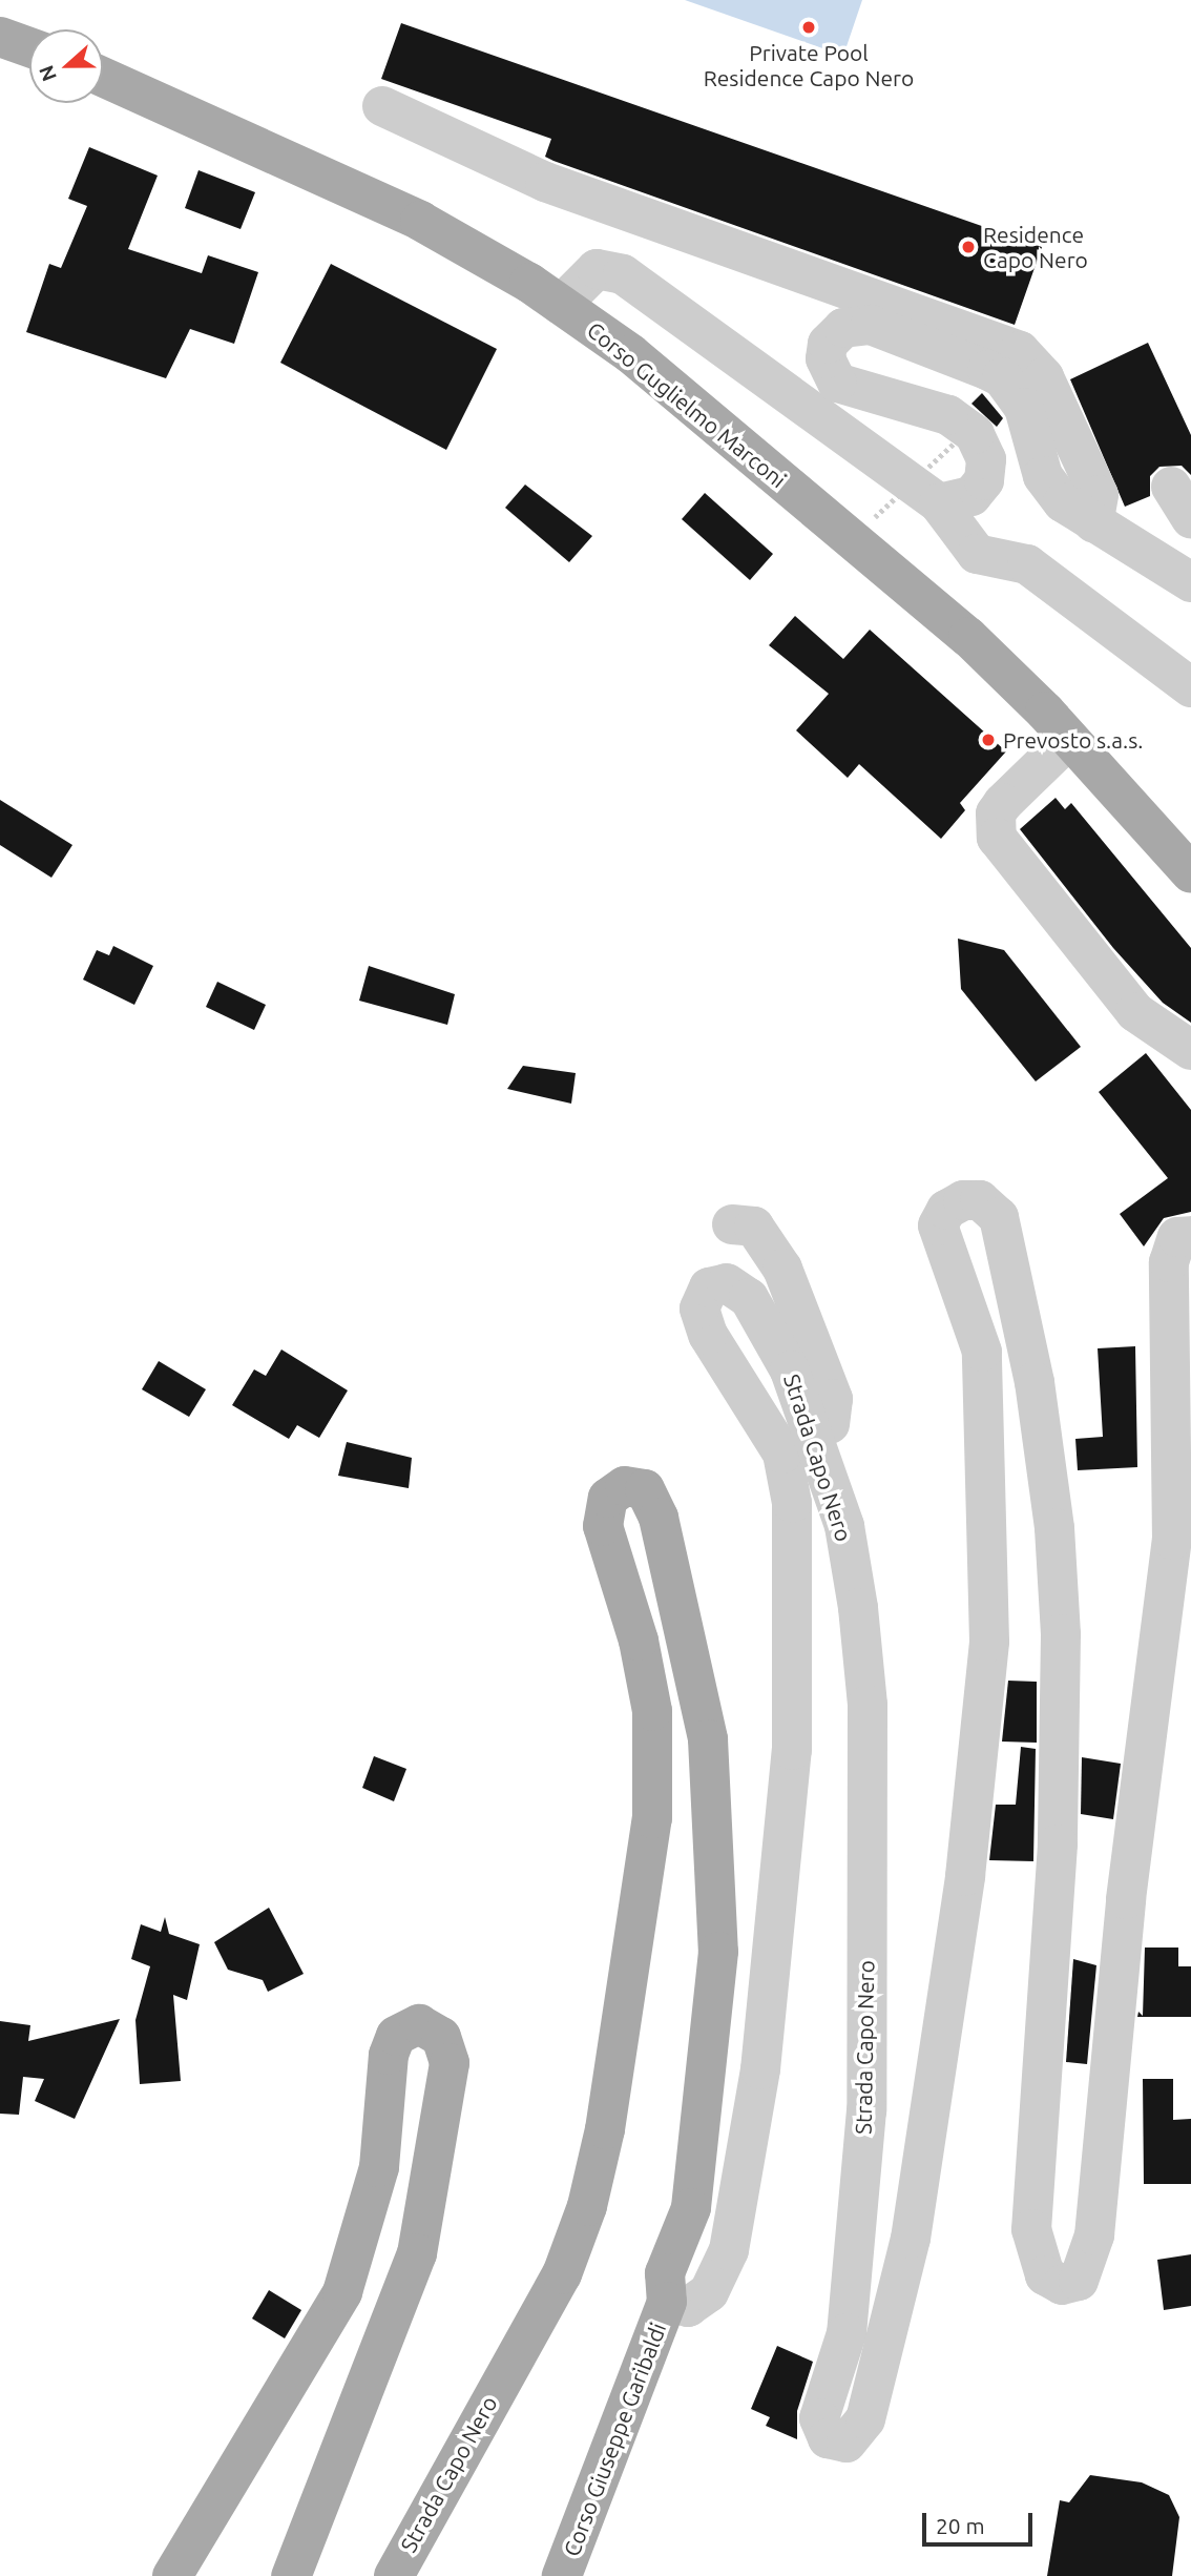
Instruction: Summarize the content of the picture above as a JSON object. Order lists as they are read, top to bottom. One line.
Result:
{"streets":{"main road":["Corso Guglielmo Marconi","Strada Capo Nero","Corso Giuseppe Garibaldi"]},"crossings":[["Strada Capo Nero","Corso Giuseppe Garibaldi"]],"places":["Private Pool Residence Capo Nero","Residence Capo Nero","Prevosto s.a.s."],"scale_bar":"20 m","north":"left"}
